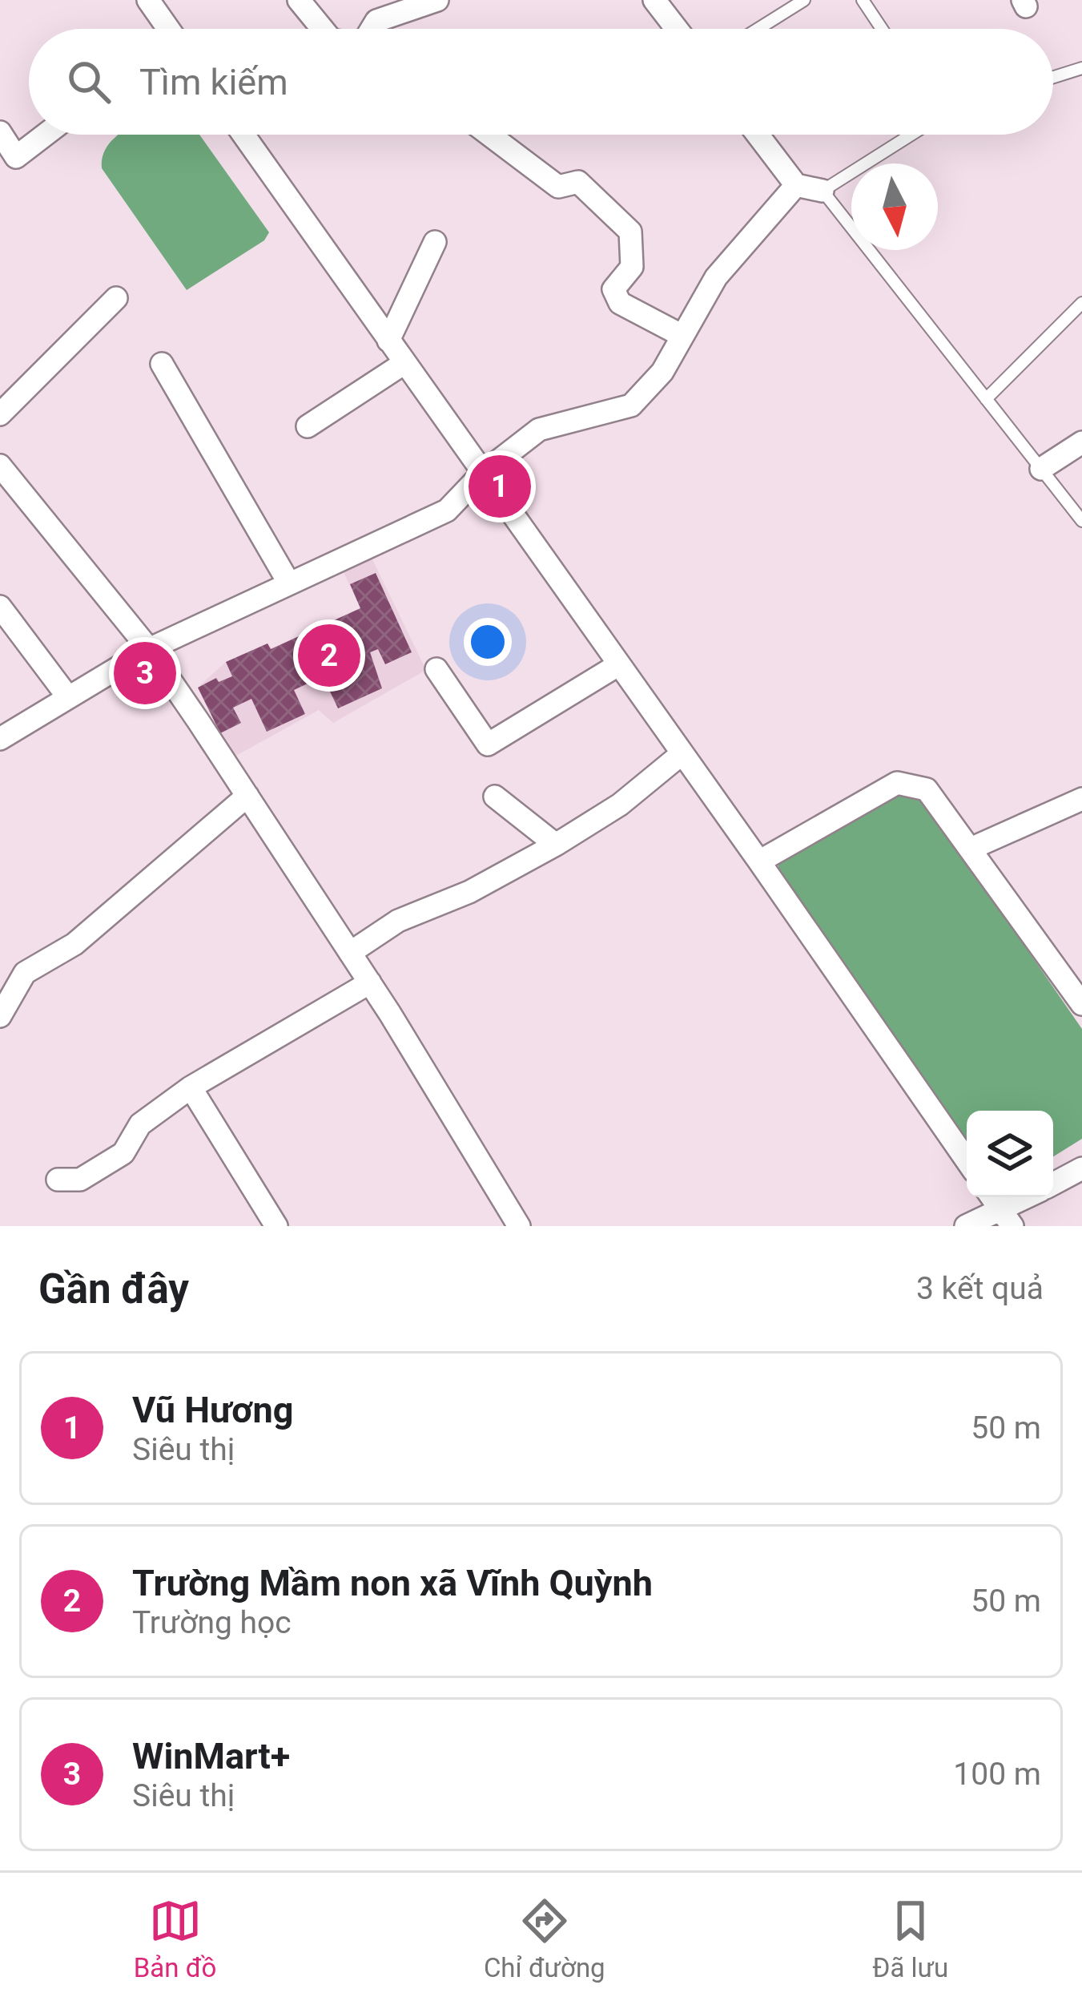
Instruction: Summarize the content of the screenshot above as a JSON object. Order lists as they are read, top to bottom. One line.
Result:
{"north":"bottom","page":{"search":"Tìm kiếm","pins":["1","2","3"],"heading":["Gần đây","3 kết quả"],"list":[{"mark":"1","name":"Vũ Hương","note":"Siêu thị","value":"50 m"},{"mark":"2","name":"Trường Mầm non xã Vĩnh Quỳnh","note":"Trường học","value":"50 m"},{"mark":"3","name":"WinMart+","note":"Siêu thị","value":"100 m"}],"nav":["Bản đồ","Chỉ đường","Đã lưu"]}}
